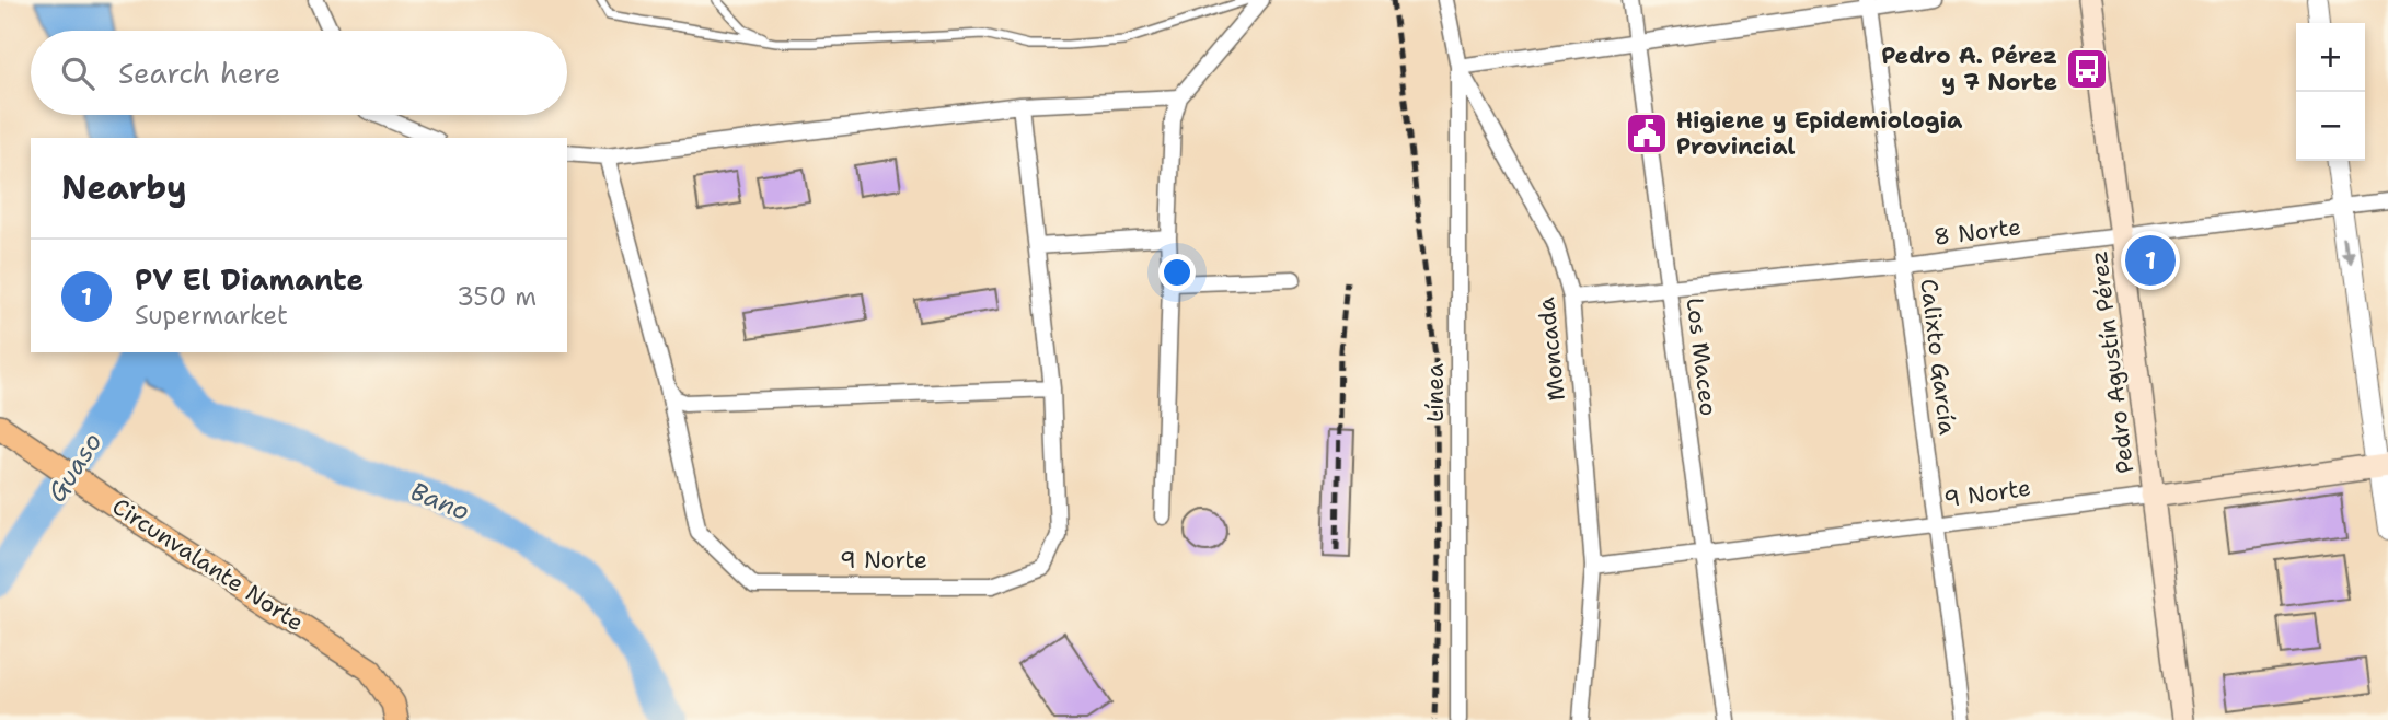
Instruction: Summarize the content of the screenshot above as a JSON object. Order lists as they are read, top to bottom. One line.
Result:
{"streets":{"main road":["Pedro Agustín Pérez","9 Norte","Circunvalante Norte"],"street":["8 Norte","Moncada","Los Maceo","Calixto García","Línea"]},"crossings":[["8 Norte","Moncada"],["8 Norte","Los Maceo"],["8 Norte","Calixto García"],["8 Norte","Pedro Agustín Pérez"],["Moncada","Línea"],["Moncada","9 Norte"],["Los Maceo","9 Norte"],["Calixto García","9 Norte"],["Pedro Agustín Pérez","9 Norte"]],"water":["Guaso","Bano"],"places":{"bus stop":["Pedro A. Pérez y 7 Norte"],"public building":["Higiene y Epidemiologia Provincial"]},"page":{"map_buttons":["+","−"],"search":"Search here","heading":"Nearby","pins":"1","list":[{"mark":"1","name":"PV El Diamante","note":"Supermarket","value":"350 m"}]}}
